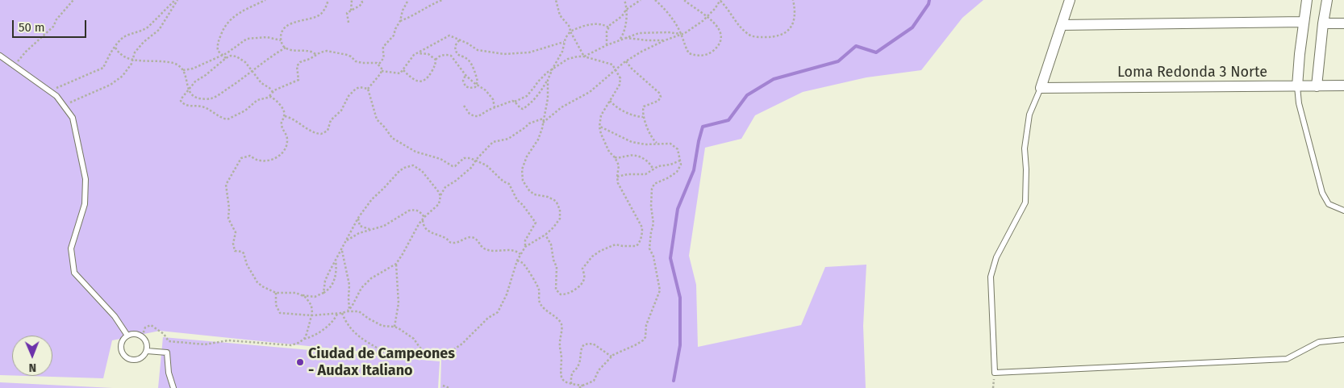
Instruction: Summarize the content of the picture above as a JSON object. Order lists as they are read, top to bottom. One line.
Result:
{"streets":{"street":["Loma Redonda 3 Norte"]},"places":["Ciudad de Campeones - Audax Italiano"],"scale_bar":"50 m","north":"bottom"}
